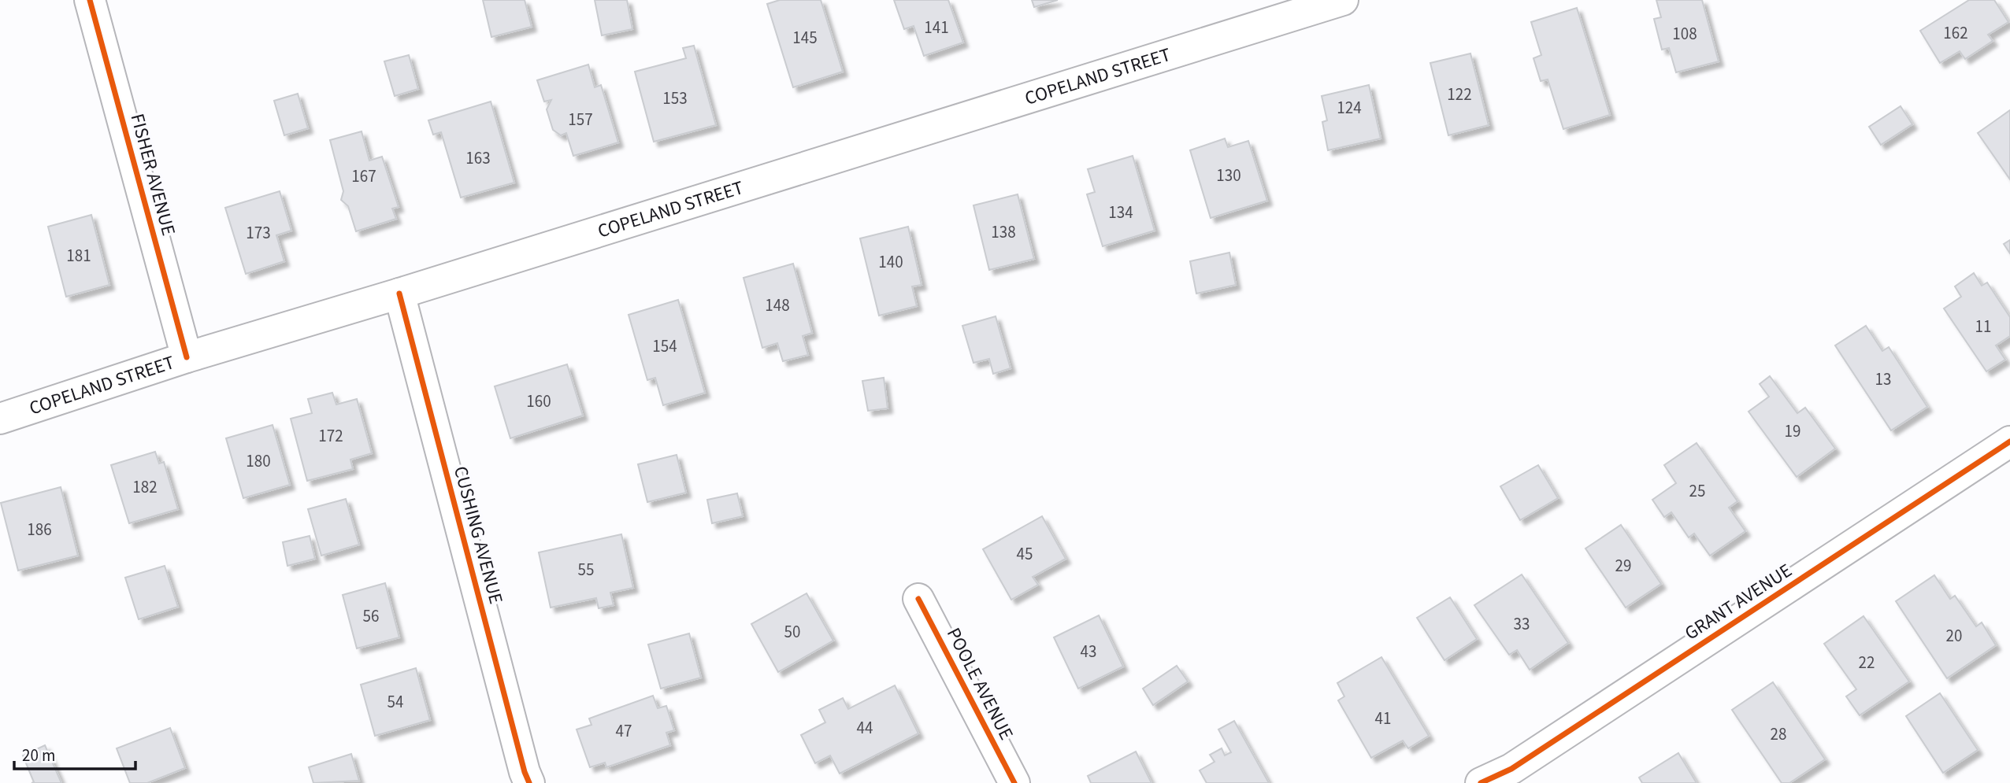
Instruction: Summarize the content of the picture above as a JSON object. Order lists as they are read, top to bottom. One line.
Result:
{"streets":{"street":["COPELAND STREET","FISHER AVENUE","CUSHING AVENUE","GRANT AVENUE","POOLE AVENUE"]},"crossings":[["COPELAND STREET","FISHER AVENUE"],["COPELAND STREET","CUSHING AVENUE"]],"house_numbers":["141","162","108","145","122","153","124","157","163","130","167","134","138","173","181","140","148","11","154","13","160","19","172","180","182","25","186","45","29","55","56","33","50","20","43","22","54","41","44","47","28"],"scale_bar":"20 m"}
